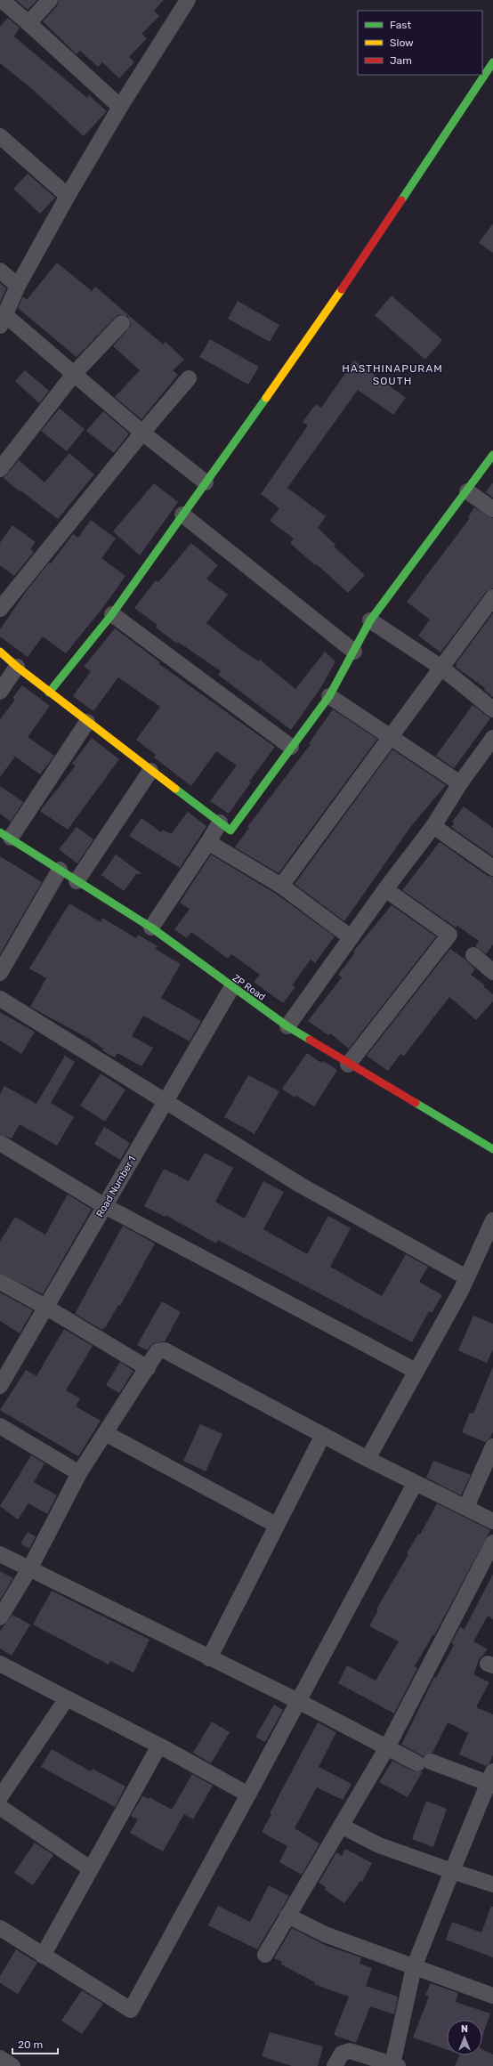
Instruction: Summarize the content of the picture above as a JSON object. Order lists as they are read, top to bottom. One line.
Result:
{"streets":{"street":["ZP Road","Road Number 1"]},"crossings":[["ZP Road","Road Number 1"]],"districts":["HASTHINAPURAM SOUTH"],"legend":["Fast","Slow","Jam"],"scale_bar":"20 m","north":"top"}
